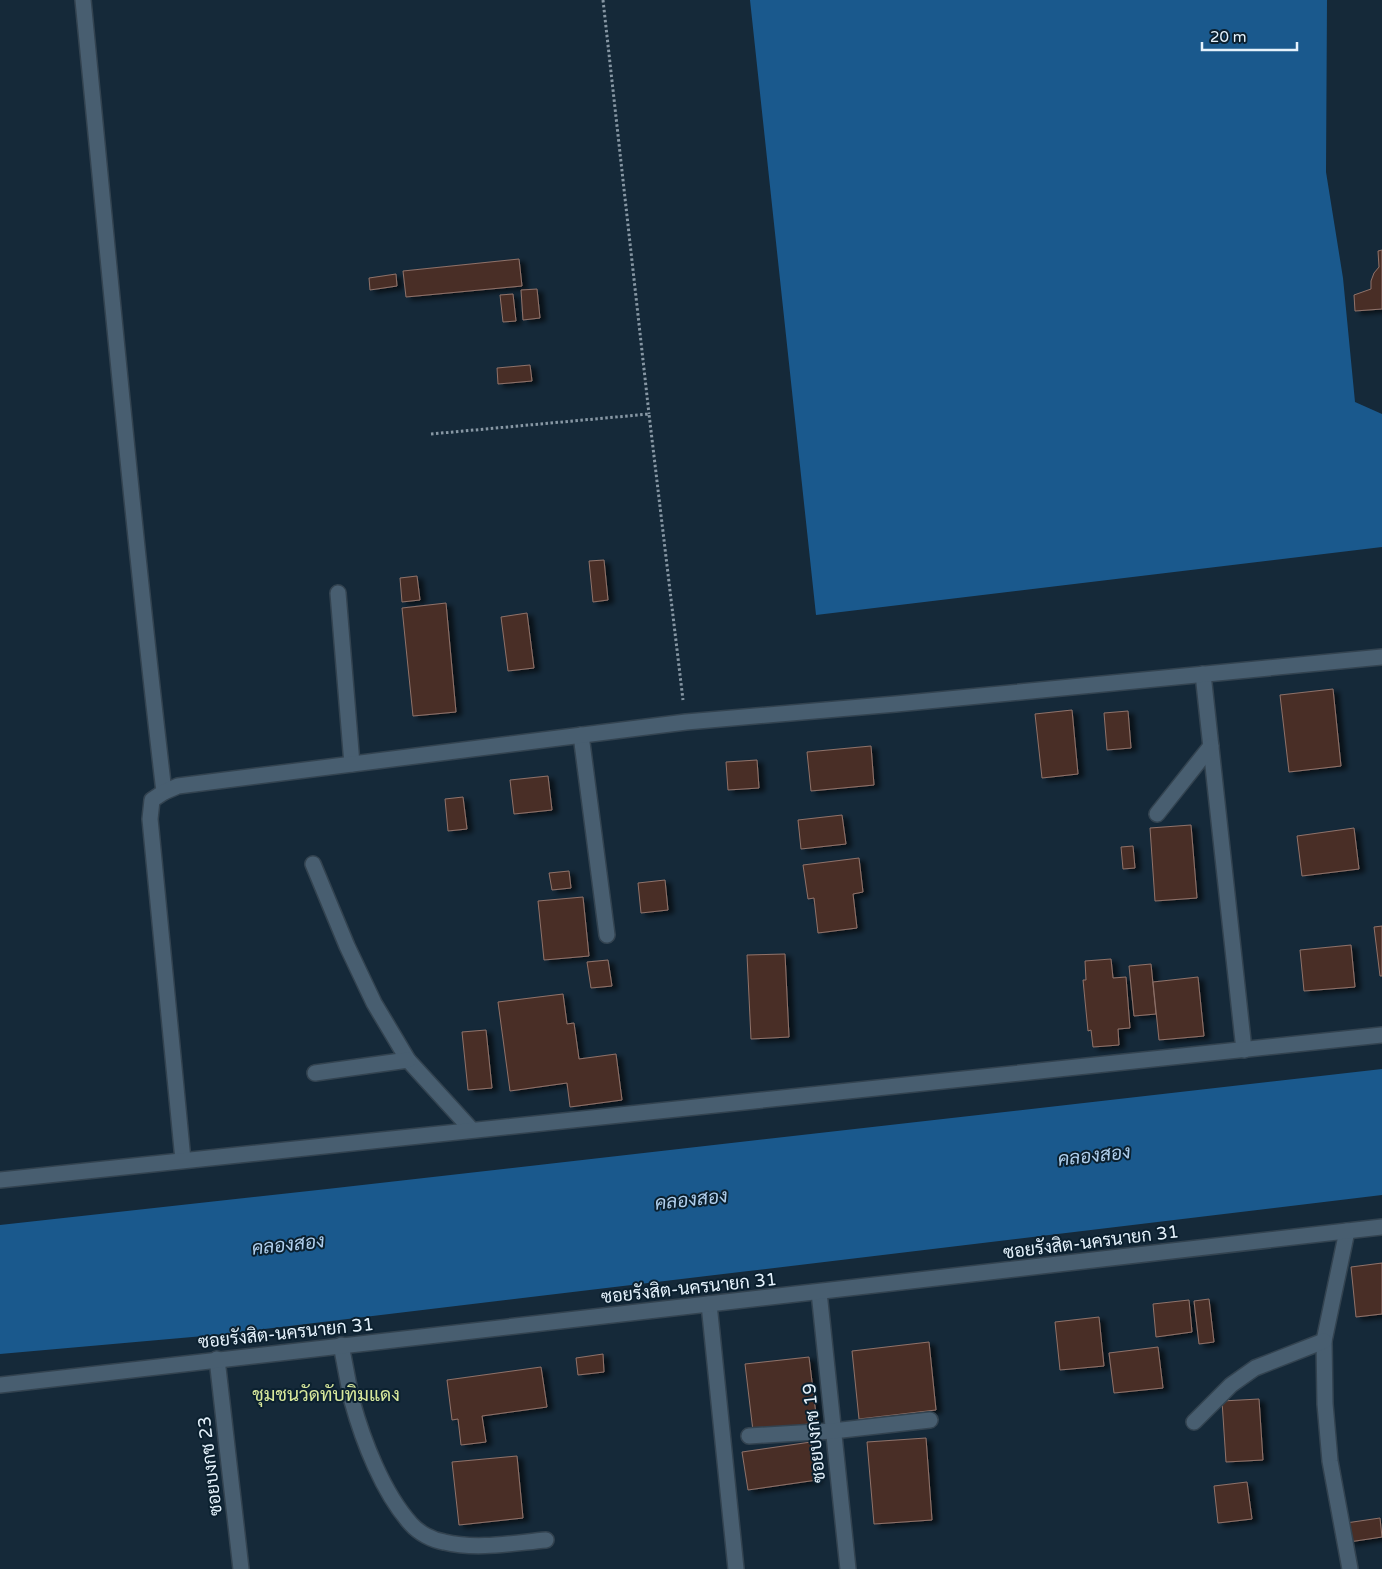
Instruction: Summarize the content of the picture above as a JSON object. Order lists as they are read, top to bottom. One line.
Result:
{"streets":{"street":["ซอยรังสิต-นครนายก 31","ซอยบงกช 19","ซอยบงกช 23"]},"crossings":[["ซอยรังสิต-นครนายก 31","ซอยบงกช 19"],["ซอยรังสิต-นครนายก 31","ซอยบงกช 23"]],"districts":["ชุมชนวัดทับทิมแดง"],"water":["คลองสอง"],"scale_bar":"20 m"}
